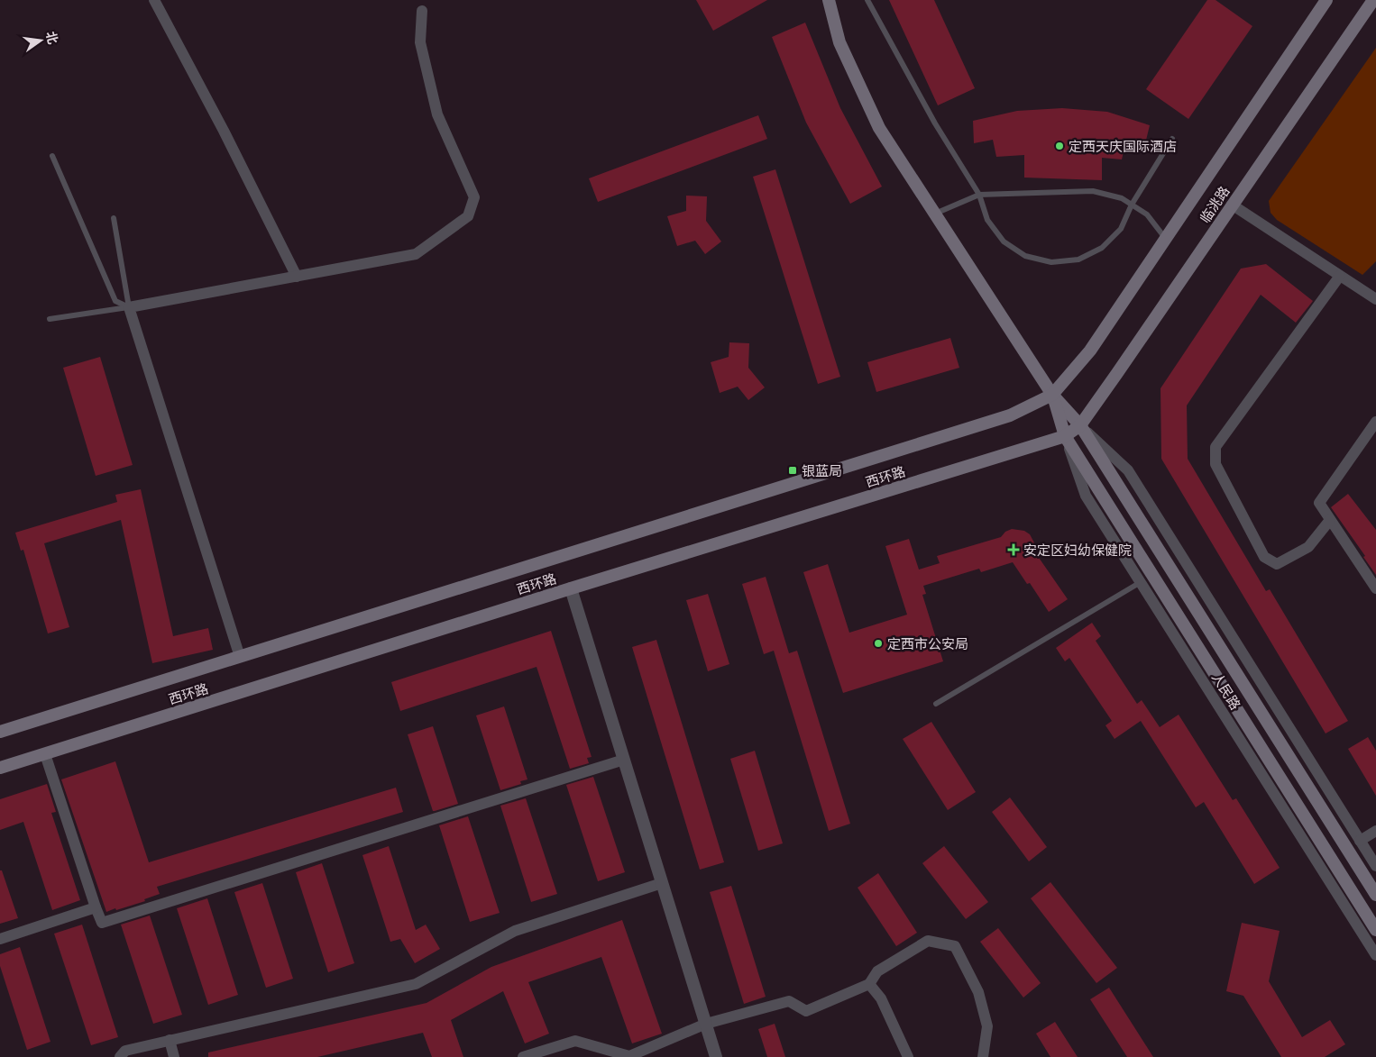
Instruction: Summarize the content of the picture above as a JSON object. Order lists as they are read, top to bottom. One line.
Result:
{"streets":{"main road":["临洮路","西环路","人民路"]},"crossings":[["临洮路","西环路"],["临洮路","人民路"],["西环路","人民路"]],"places":{"other":["定西天庆国际酒店","定西市公安局"],"transit":["银蓝局"],"health":["安定区妇幼保健院"]},"north":"right"}
